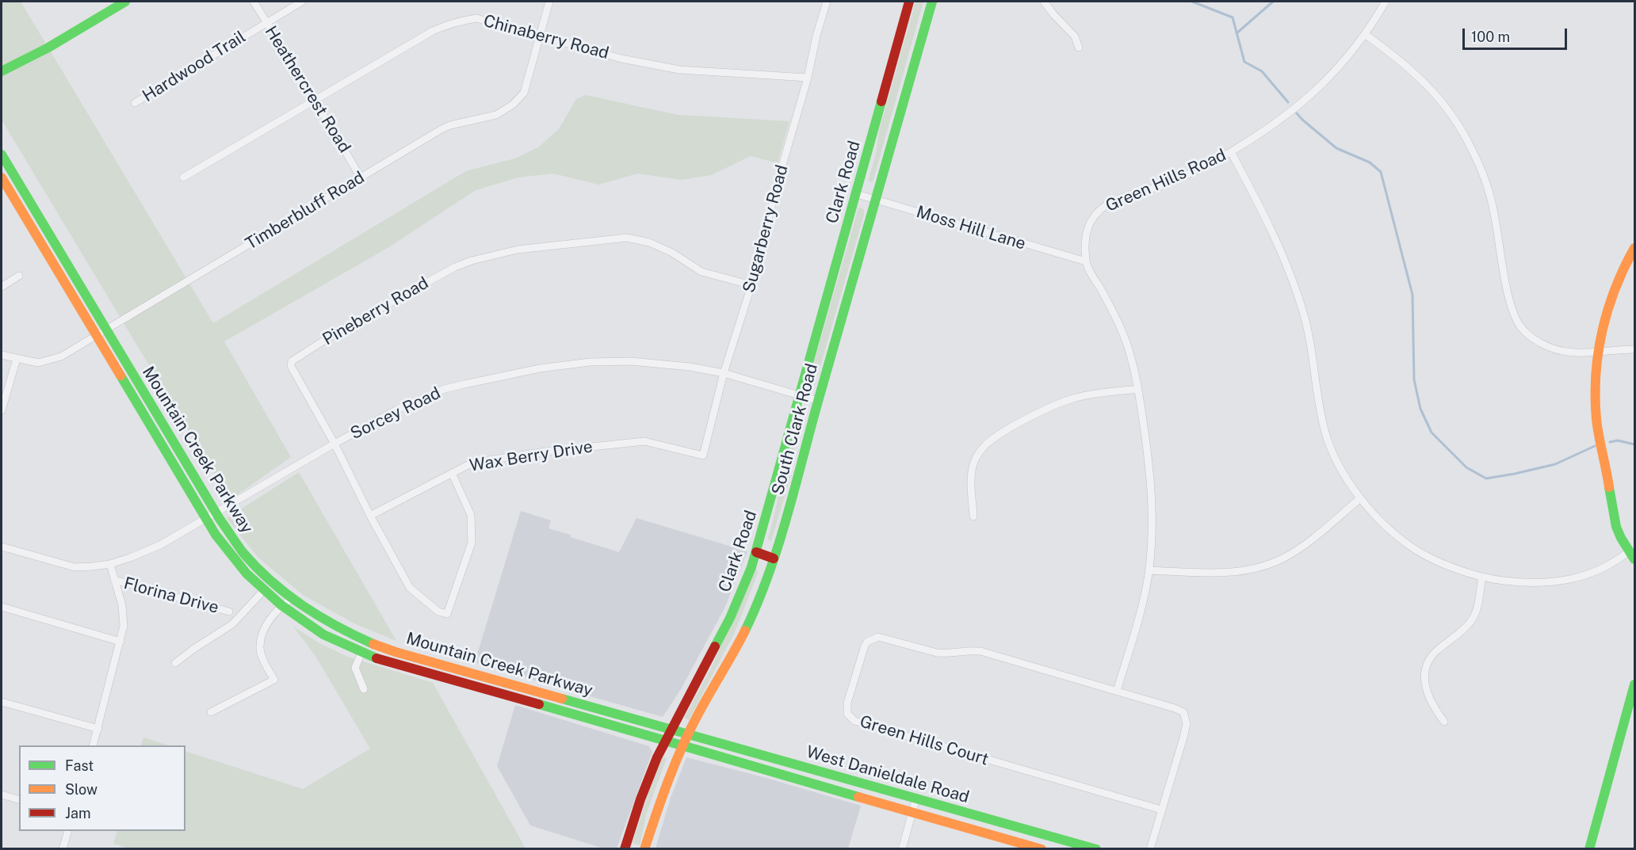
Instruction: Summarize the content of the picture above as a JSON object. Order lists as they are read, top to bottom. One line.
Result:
{"streets":{"main road":["Clark Road","South Clark Road","Mountain Creek Parkway","West Danieldale Road"],"street":["Chinaberry Road","Hardwood Trail","Heathercrest Road","Green Hills Road","Timberbluff Road","Moss Hill Lane","Sugarberry Road","Pineberry Road","Sorcey Road","Wax Berry Drive","Florina Drive","Green Hills Court"]},"crossings":[["Chinaberry Road","Heathercrest Road"],["Chinaberry Road","Timberbluff Road"],["Chinaberry Road","Sugarberry Road"],["Hardwood Trail","Heathercrest Road"],["Heathercrest Road","Timberbluff Road"],["Green Hills Road","Moss Hill Lane"],["Green Hills Road","Green Hills Court"],["Clark Road","Moss Hill Lane"],["Clark Road","Sorcey Road"],["Clark Road","Mountain Creek Parkway"],["Clark Road","West Danieldale Road"],["Timberbluff Road","Mountain Creek Parkway"],["Moss Hill Lane","South Clark Road"],["Sugarberry Road","Pineberry Road"],["Sugarberry Road","Sorcey Road"],["Sugarberry Road","Wax Berry Drive"],["Pineberry Road","Sorcey Road"],["Pineberry Road","Wax Berry Drive"],["Sorcey Road","South Clark Road"],["Sorcey Road","Mountain Creek Parkway"],["South Clark Road","West Danieldale Road"],["Mountain Creek Parkway","West Danieldale Road"]],"legend":["Fast","Slow","Jam"],"scale_bar":"100 m"}
